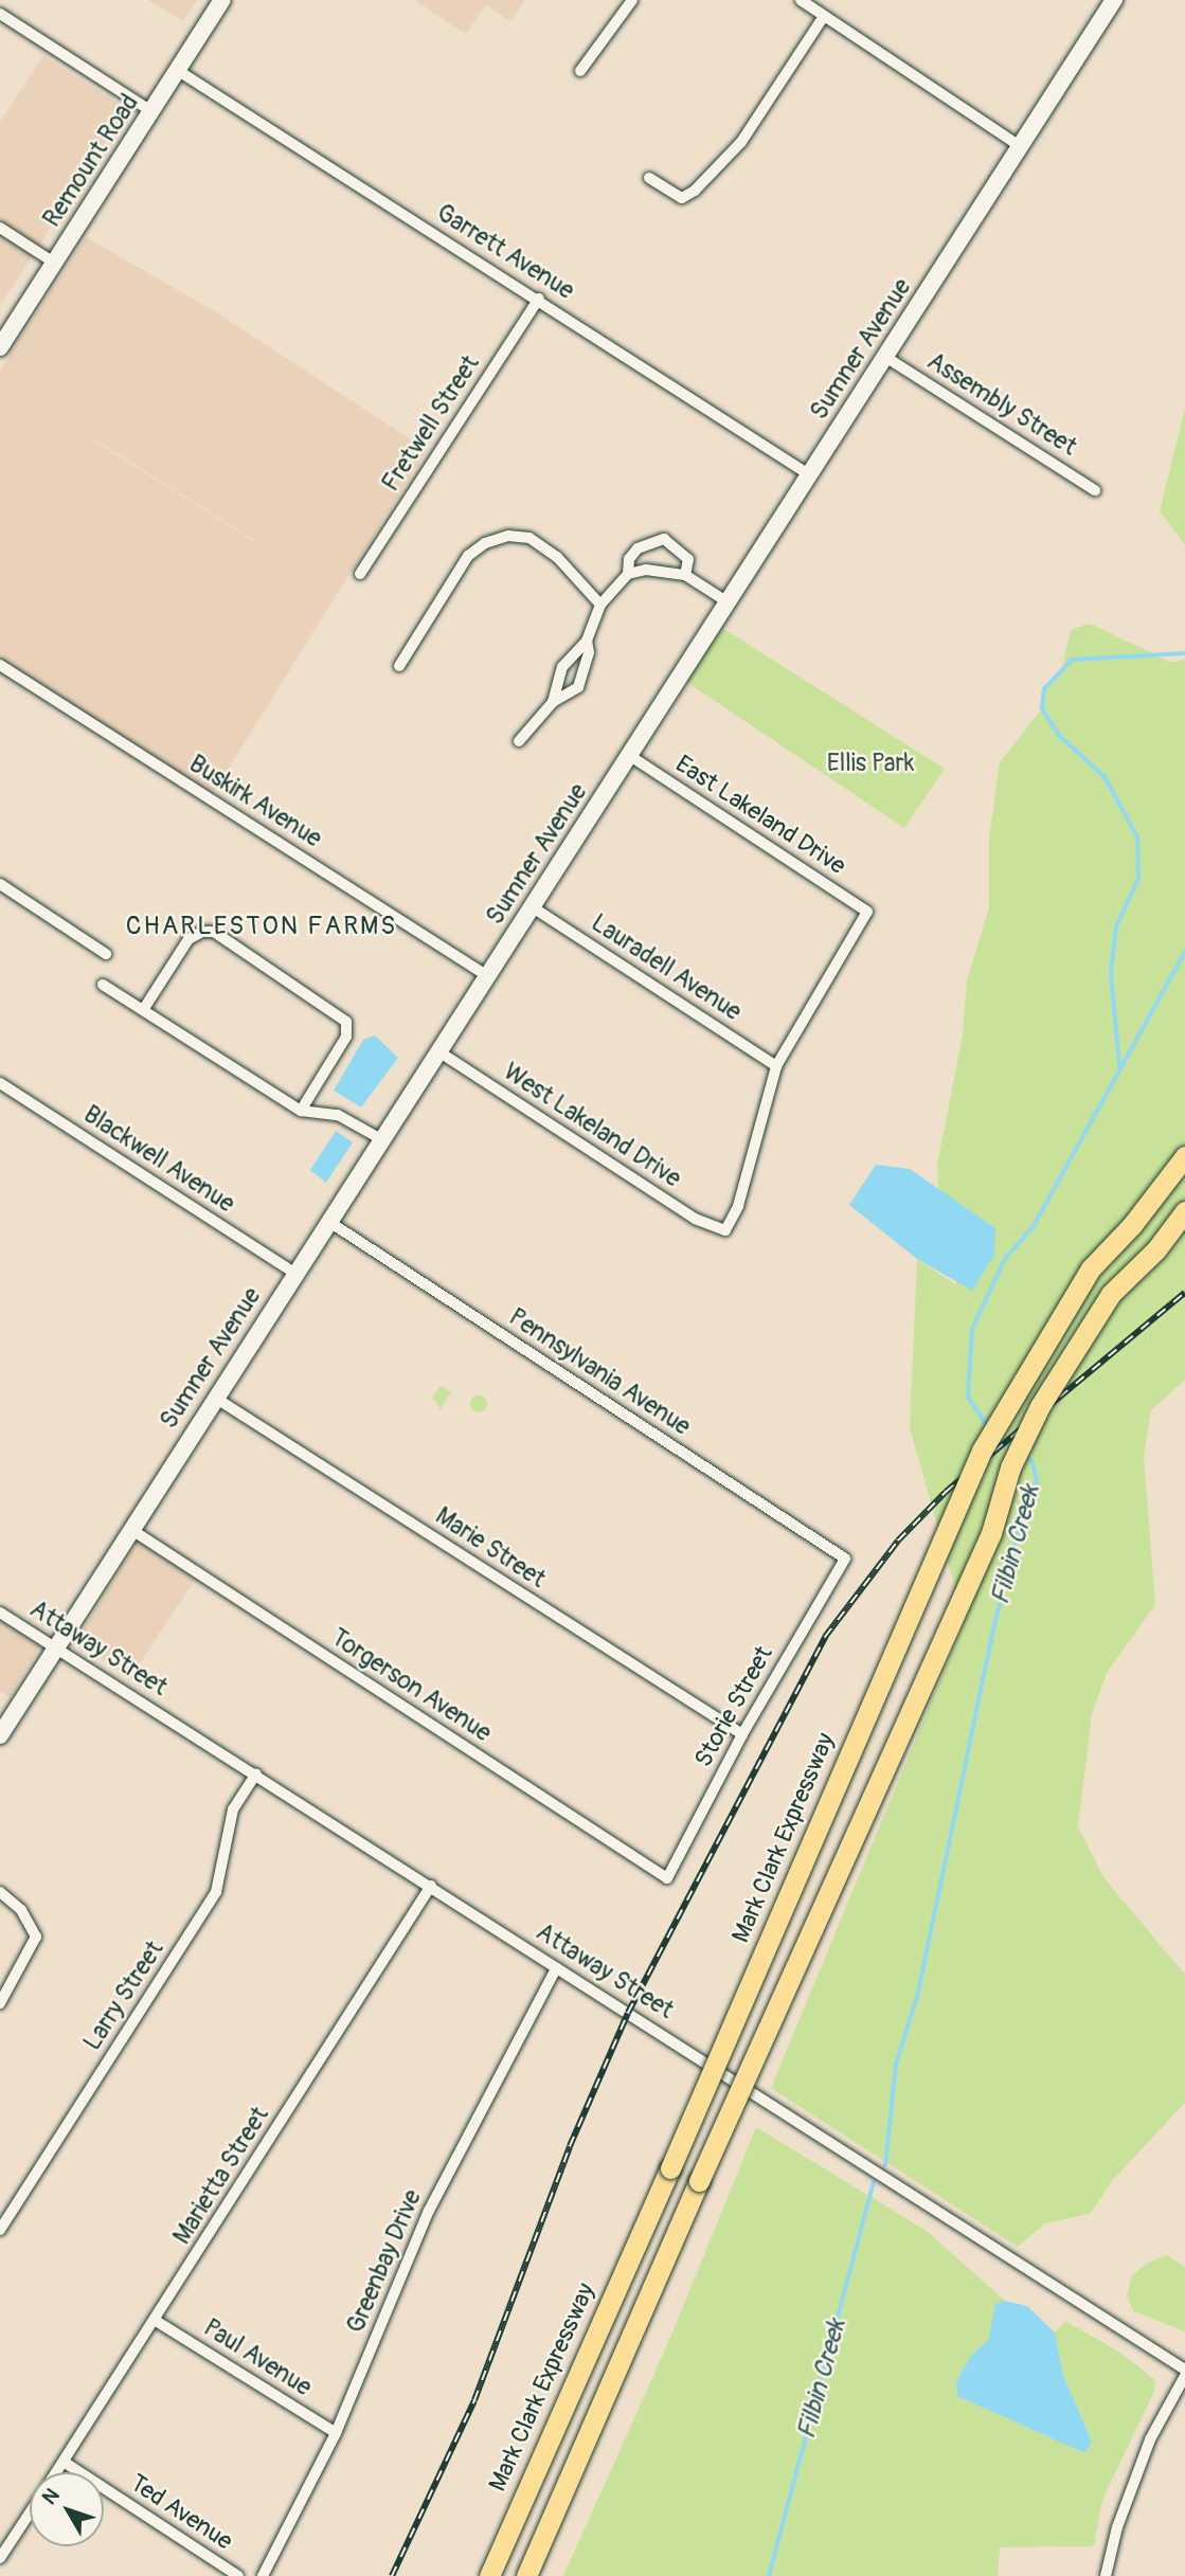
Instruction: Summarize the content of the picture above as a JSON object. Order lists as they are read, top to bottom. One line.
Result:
{"streets":{"highway":["Mark Clark Expressway"],"street":["Remount Road","Garrett Avenue","Sumner Avenue","Assembly Street","Fretwell Street","Buskirk Avenue","East Lakeland Drive","Lauradell Avenue","West Lakeland Drive","Blackwell Avenue","Pennsylvania Avenue","Marie Street","Attaway Street","Torgerson Avenue","Storie Street","Larry Street","Marietta Street","Greenbay Drive","Paul Avenue","Ted Avenue"]},"crossings":[["Remount Road","Garrett Avenue"],["Garrett Avenue","Sumner Avenue"],["Garrett Avenue","Fretwell Street"],["Sumner Avenue","Assembly Street"],["Sumner Avenue","Buskirk Avenue"],["Sumner Avenue","East Lakeland Drive"],["Sumner Avenue","Lauradell Avenue"],["Sumner Avenue","West Lakeland Drive"],["Sumner Avenue","Blackwell Avenue"],["Sumner Avenue","Pennsylvania Avenue"],["Sumner Avenue","Marie Street"],["Sumner Avenue","Attaway Street"],["Sumner Avenue","Torgerson Avenue"],["East Lakeland Drive","Lauradell Avenue"],["East Lakeland Drive","West Lakeland Drive"],["Lauradell Avenue","West Lakeland Drive"],["Pennsylvania Avenue","Storie Street"],["Marie Street","Storie Street"],["Attaway Street","Larry Street"],["Attaway Street","Marietta Street"],["Attaway Street","Greenbay Drive"],["Torgerson Avenue","Storie Street"],["Marietta Street","Paul Avenue"],["Marietta Street","Ted Avenue"],["Greenbay Drive","Paul Avenue"]],"districts":["CHARLESTON FARMS"],"water":["Filbin Creek"],"parks":["Ellis Park"],"north":"top left"}
